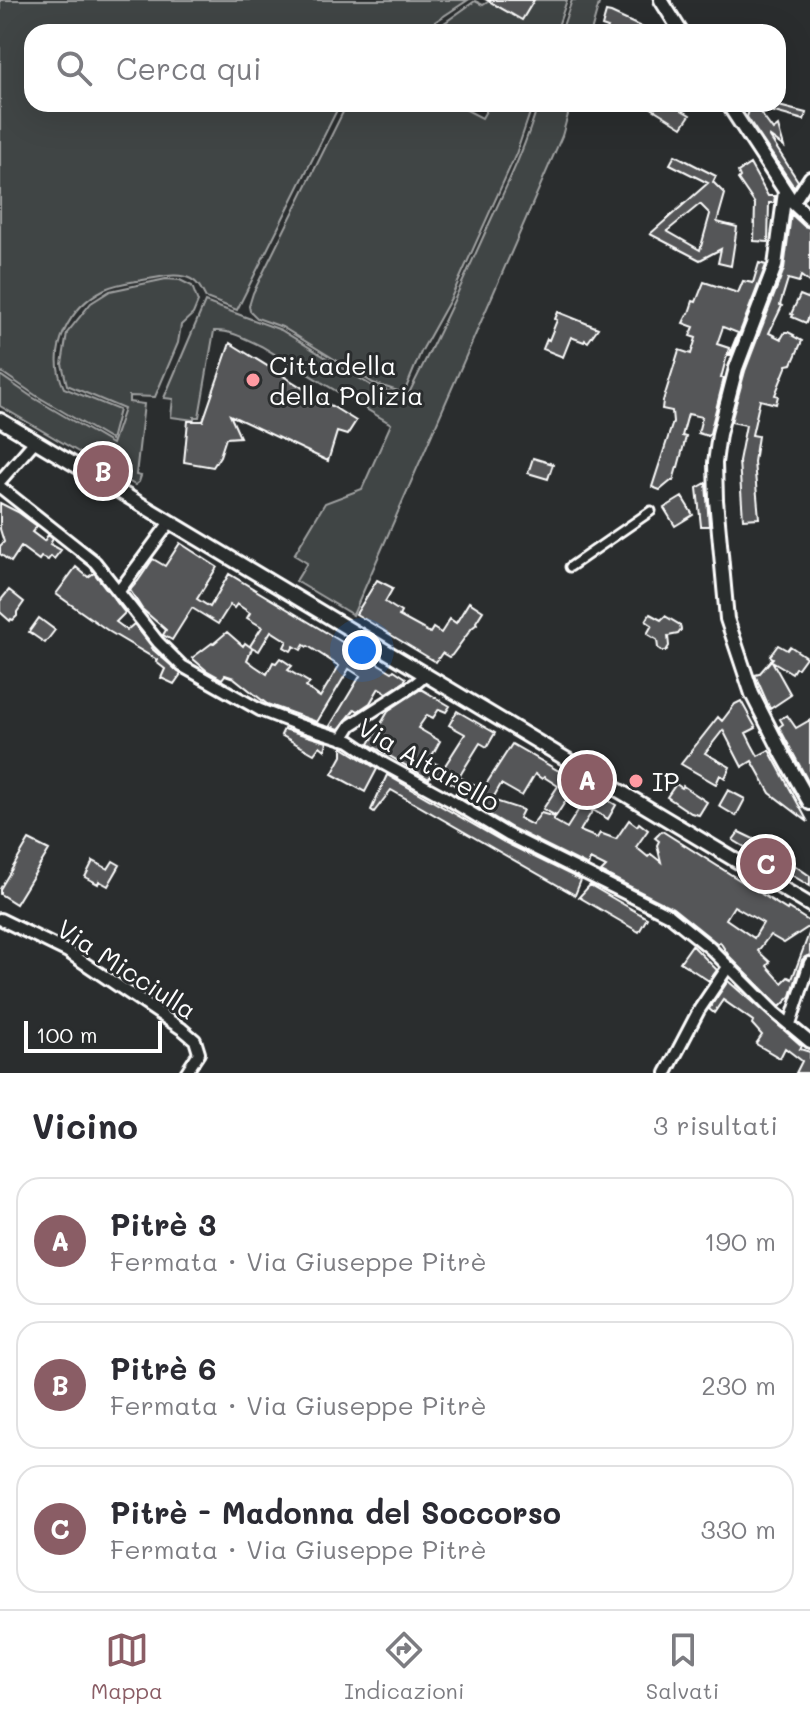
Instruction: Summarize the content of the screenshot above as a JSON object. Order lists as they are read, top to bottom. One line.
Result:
{"streets":{"street":["Via Altarello","Via Micciulla"]},"places":["Cittadella della Polizia","IP"],"scale_bar":"100 m","page":{"search":"Cerca qui","pins":["B","A","C"],"scale":"100 m","heading":["Vicino","3 risultati"],"list":[{"mark":"A","name":"Pitrè 3","note":"Fermata · Via Giuseppe Pitrè","value":"190 m"},{"mark":"B","name":"Pitrè 6","note":"Fermata · Via Giuseppe Pitrè","value":"230 m"},{"mark":"C","name":"Pitrè - Madonna del Soccorso","note":"Fermata · Via Giuseppe Pitrè","value":"330 m"}],"nav":["Mappa","Indicazioni","Salvati"]}}
